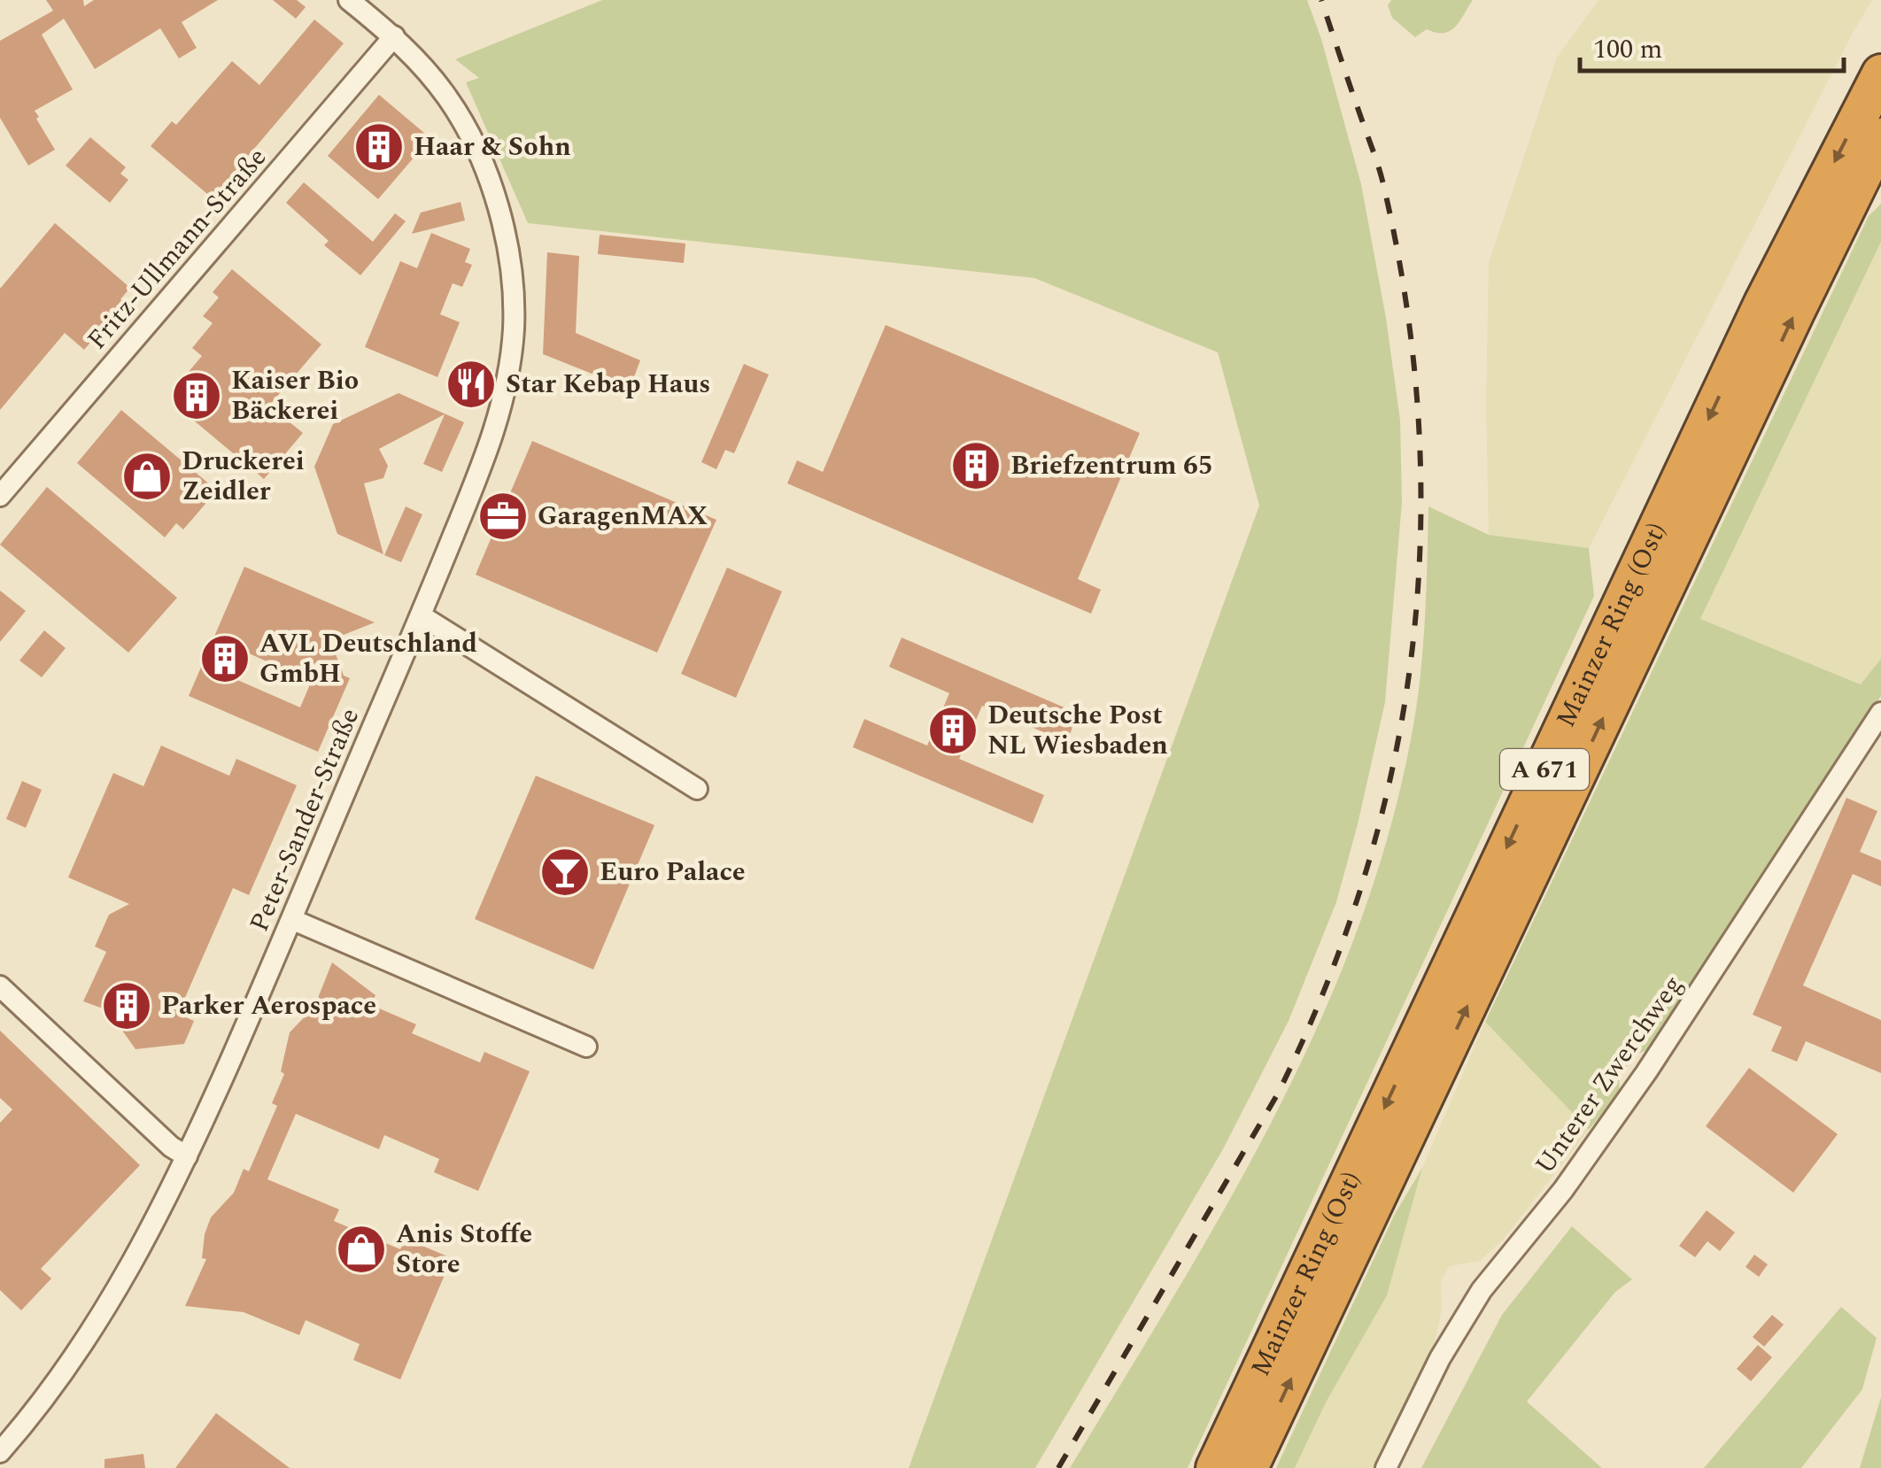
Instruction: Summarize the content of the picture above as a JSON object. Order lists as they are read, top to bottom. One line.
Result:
{"streets":{"highway":["Mainzer Ring (Ost)","A 671"],"street":["Fritz-Ullmann-Straße","Peter-Sander-Straße","Unterer Zwerchweg"]},"crossings":[["Fritz-Ullmann-Straße","Peter-Sander-Straße"]],"places":{"building":["Haar & Sohn","Kaiser Bio Bäckerei","Briefzentrum 65","AVL Deutschland GmbH","Deutsche Post NL Wiesbaden","Parker Aerospace"],"restaurant":["Star Kebap Haus"],"shop":["Druckerei Zeidler","Anis Stoffe Store"],"office":["GaragenMAX"],"bar":["Euro Palace"]},"scale_bar":"100 m"}
